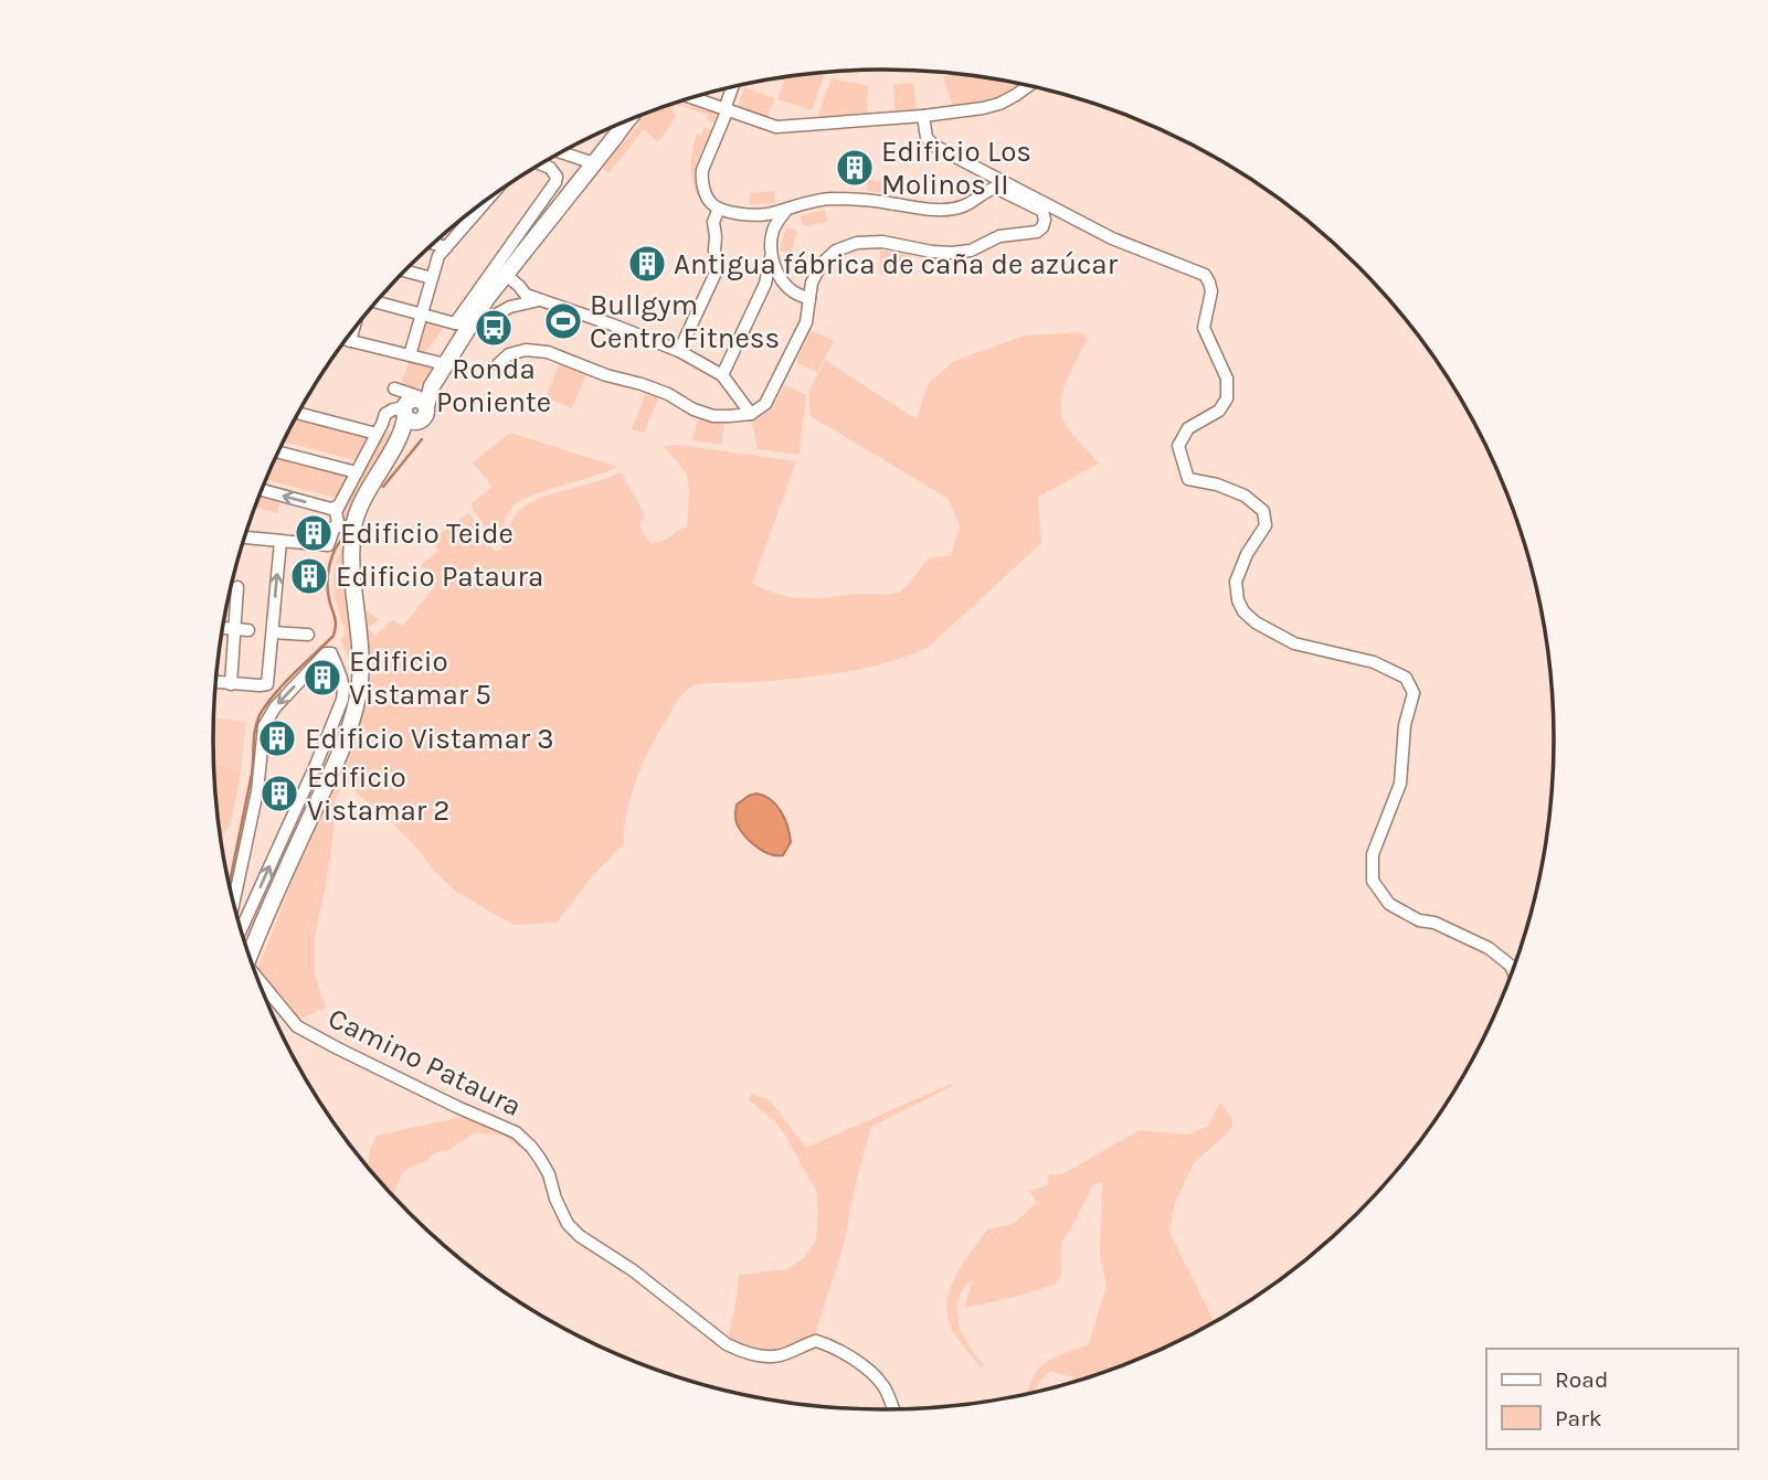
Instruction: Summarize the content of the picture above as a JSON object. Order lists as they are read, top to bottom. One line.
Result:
{"streets":{"street":["Camino Pataura"]},"places":{"building":["Edificio Los Molinos II","Antigua fábrica de caña de azúcar","Edificio Teide","Edificio Pataura","Edificio Vistamar 5","Edificio Vistamar 3","Edificio Vistamar 2"],"sports":["Bullgym Centro Fitness"],"bus stop":["Ronda Poniente"]},"legend":["Road","Park"]}
